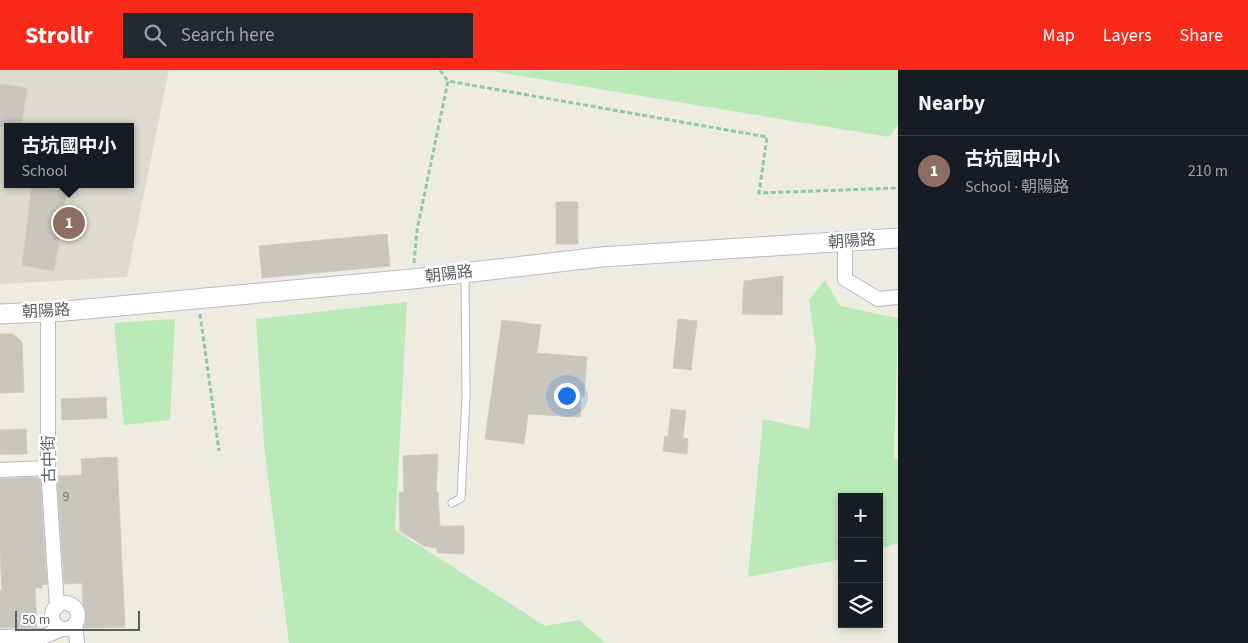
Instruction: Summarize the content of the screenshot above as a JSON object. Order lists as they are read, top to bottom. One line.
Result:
{"streets":{"main road":["朝陽路"],"street":["古中街"]},"crossings":[["朝陽路","古中街"]],"house_numbers":["9"],"scale_bar":"50 m","page":{"header":"Strollr","search":"Search here","nav":["Map","Layers","Share"],"heading":"Nearby","popup":["古坑國中小","School"],"list":[{"mark":"1","name":"古坑國中小","note":"School · 朝陽路","value":"210 m"}],"pins":"1","map_buttons":["+","−"],"scale":"50 m"}}
